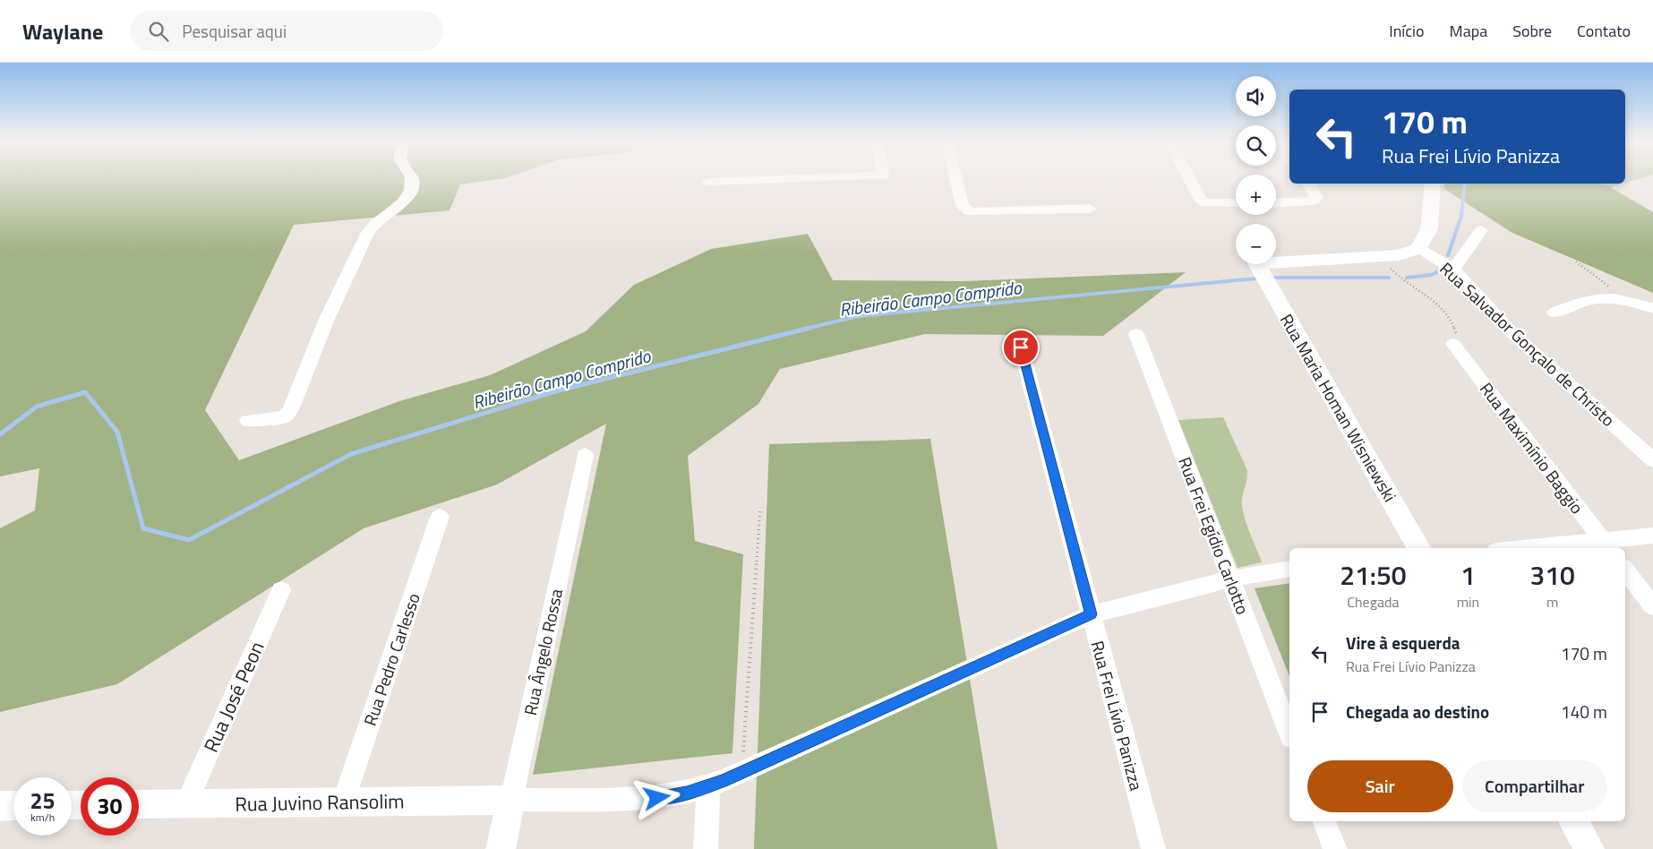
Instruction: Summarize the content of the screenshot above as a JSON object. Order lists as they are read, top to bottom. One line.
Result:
{"streets":{"street":["Rua Salvador Gonçalo de Christo","Rua Maria Homan Wisniewski","Rua Maximínio Baggio","Rua Frei Egídio Carlotto","Rua Ângelo Rossa","Rua Pedro Carlesso","Rua José Peon","Rua Frei Lívio Panizza","Rua Juvino Ransolim"]},"crossings":[["Rua Ângelo Rossa","Rua Juvino Ransolim"],["Rua Pedro Carlesso","Rua Juvino Ransolim"],["Rua José Peon","Rua Juvino Ransolim"]],"water":["Ribeirão Campo Comprido"],"page":{"header":"Waylane","search":"Pesquisar aqui","nav":["Início","Mapa","Sobre","Contato"],"map_buttons":["+","−"],"turn":["170 m","Rua Frei Lívio Panizza"],"eta":["21:50","Chegada","1","min","310","m"],"list":[{"name":"Vire à esquerda","note":"Rua Frei Lívio Panizza","value":"170 m"},{"name":"Chegada ao destino","value":"140 m"}],"buttons":["Sair","Compartilhar"],"speed":"25 km/h","limit":"30"}}
